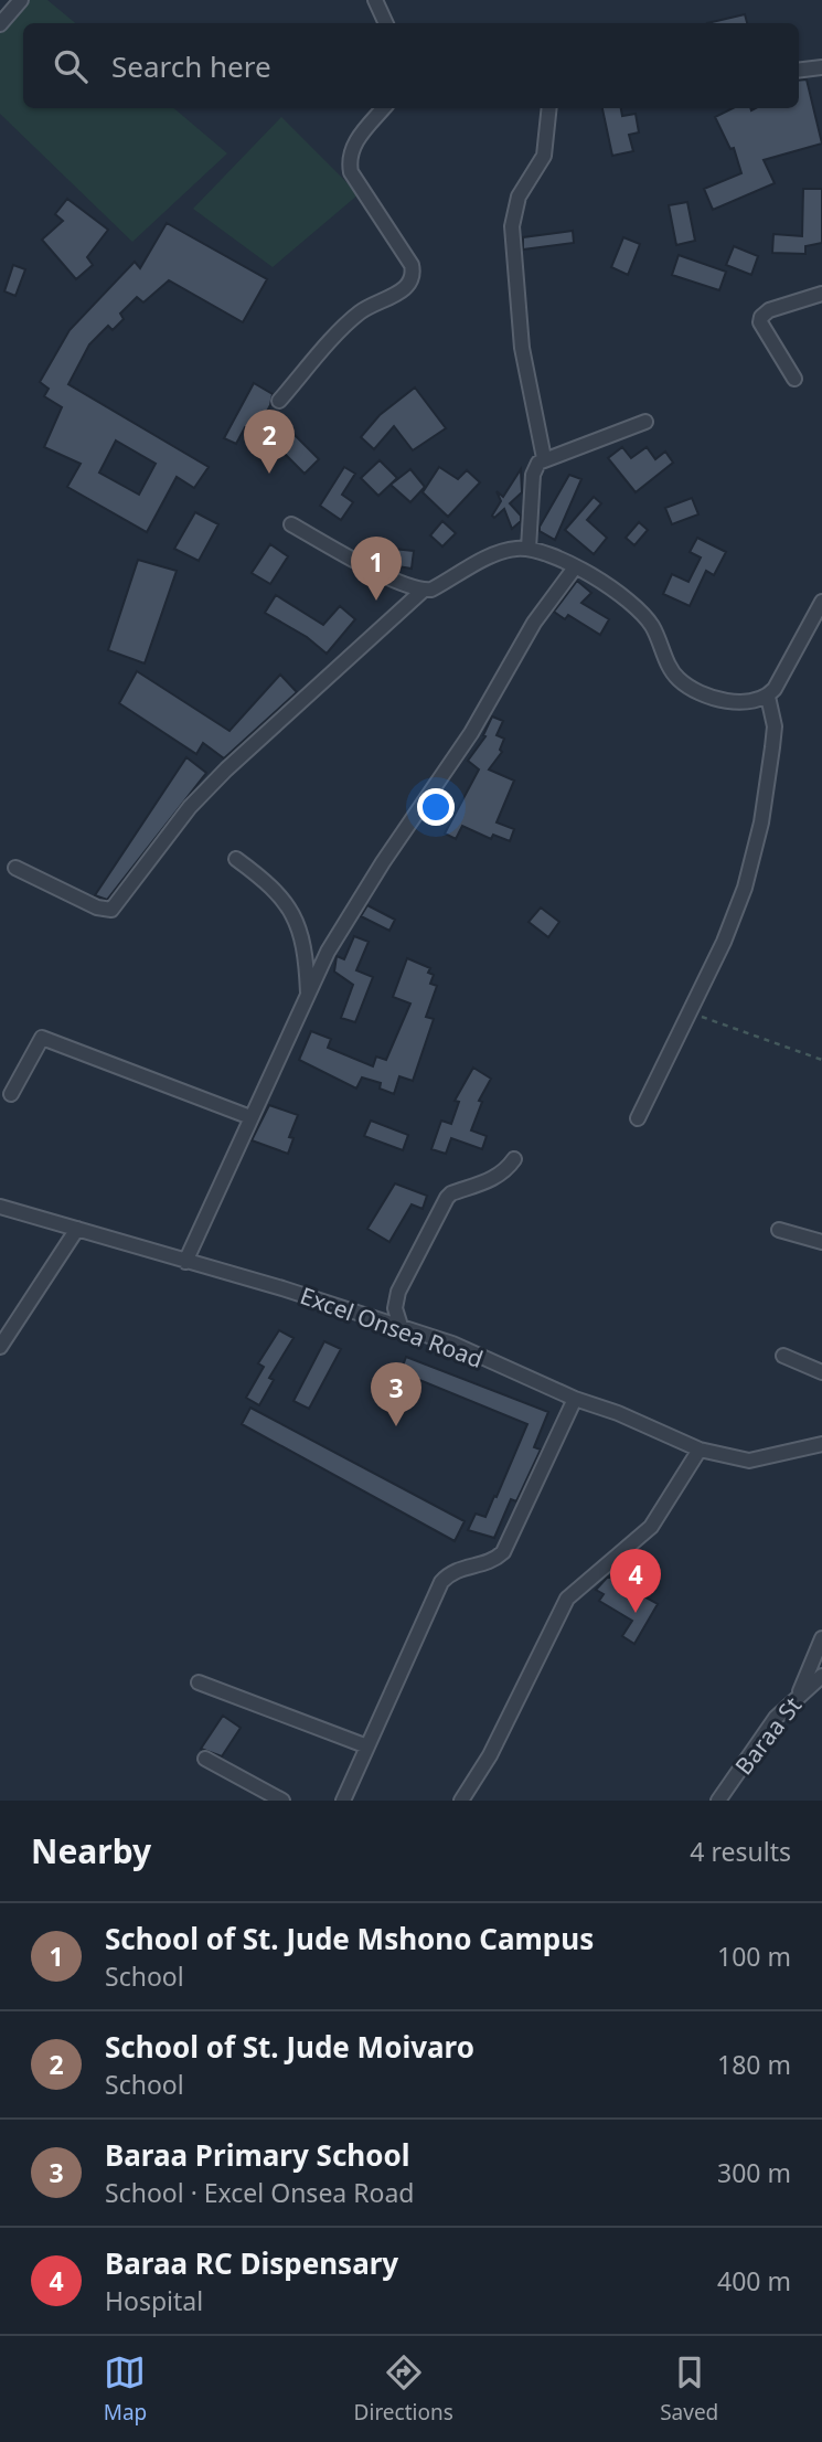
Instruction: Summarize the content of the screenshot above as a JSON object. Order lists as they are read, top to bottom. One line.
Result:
{"streets":{"street":["Excel Onsea Road","Baraa St"]},"page":{"search":"Search here","pins":["2","1","3","4"],"heading":["Nearby","4 results"],"list":[{"mark":"1","name":"School of St. Jude Mshono Campus","note":"School","value":"100 m"},{"mark":"2","name":"School of St. Jude Moivaro","note":"School","value":"180 m"},{"mark":"3","name":"Baraa Primary School","note":"School · Excel Onsea Road","value":"300 m"},{"mark":"4","name":"Baraa RC Dispensary","note":"Hospital","value":"400 m"}],"nav":["Map","Directions","Saved"]}}
